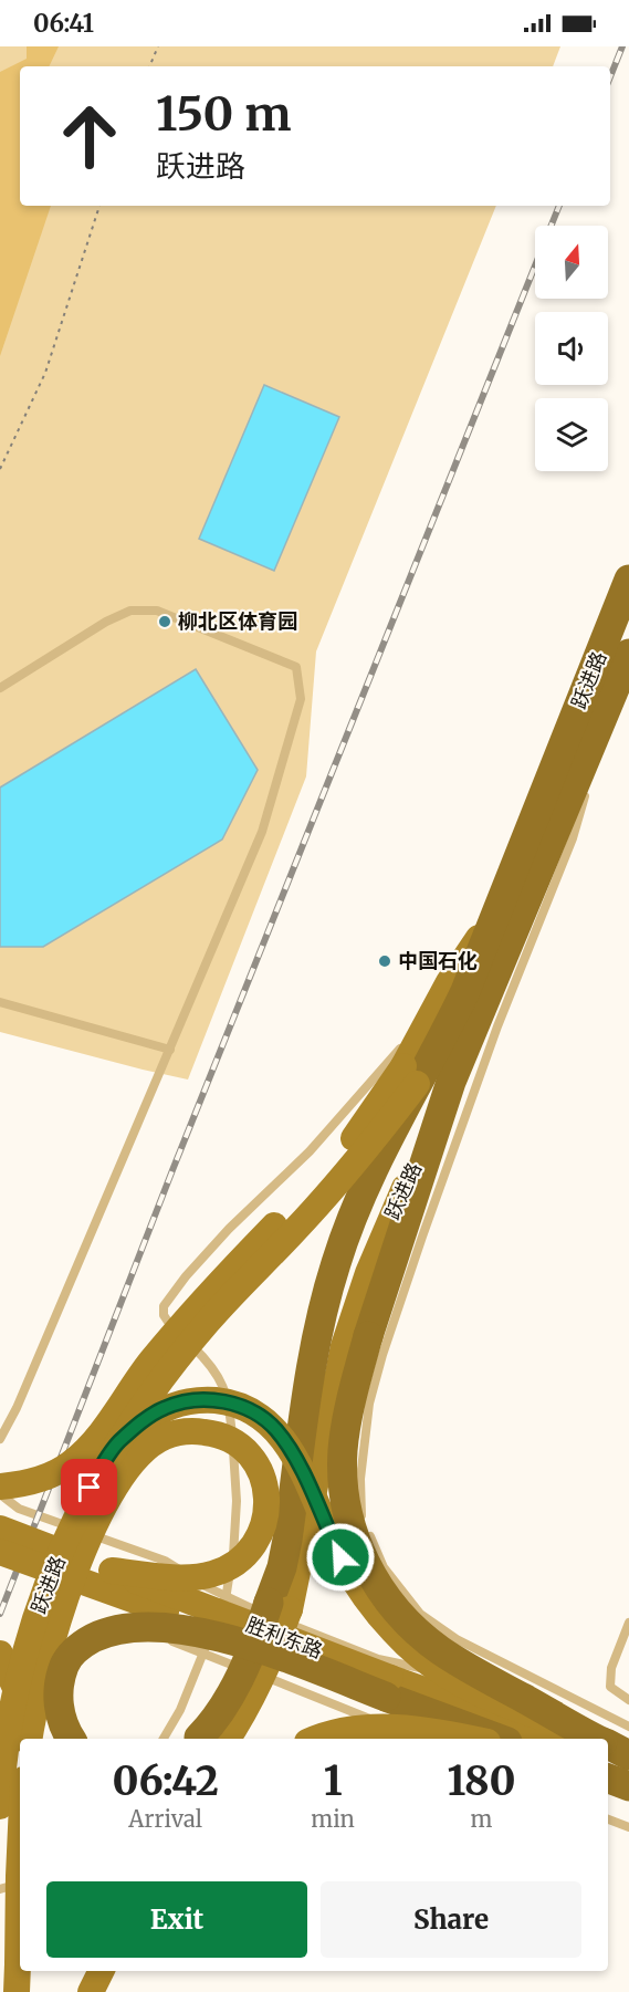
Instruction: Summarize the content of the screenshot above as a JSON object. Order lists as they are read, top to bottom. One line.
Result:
{"streets":{"highway":["跃进路","胜利东路"]},"places":["柳北区体育园","中国石化"],"north":"top","page":{"status":"06:41","turn":["150 m","跃进路"],"eta":["06:42","Arrival","1","min","180","m"],"buttons":["Exit","Share"]}}
